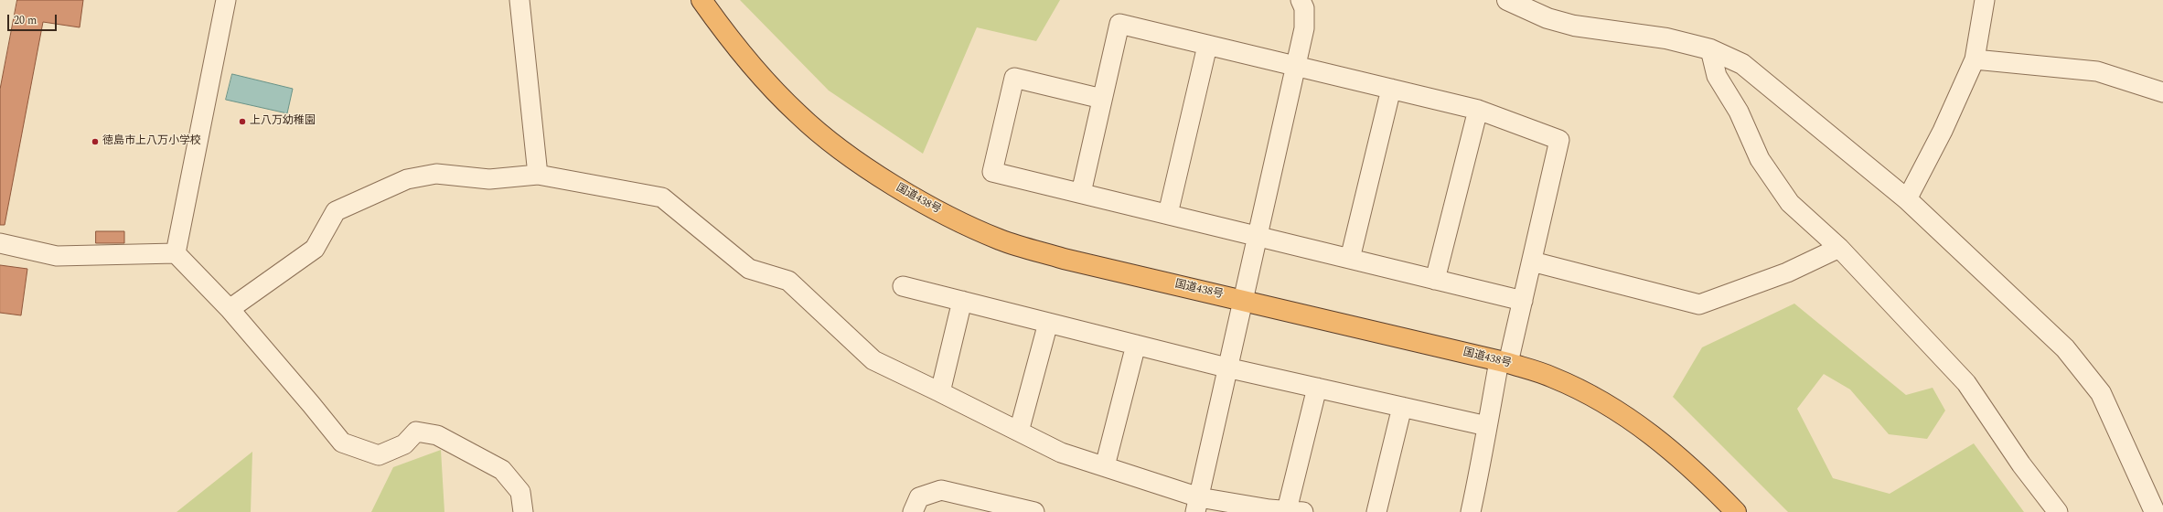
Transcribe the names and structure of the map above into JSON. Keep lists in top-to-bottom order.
{
  "streets": {
    "highway": ["国道438号"]
  },
  "places": ["上八万幼稚園", "徳島市上八万小学校"],
  "scale_bar": "20 m"
}
